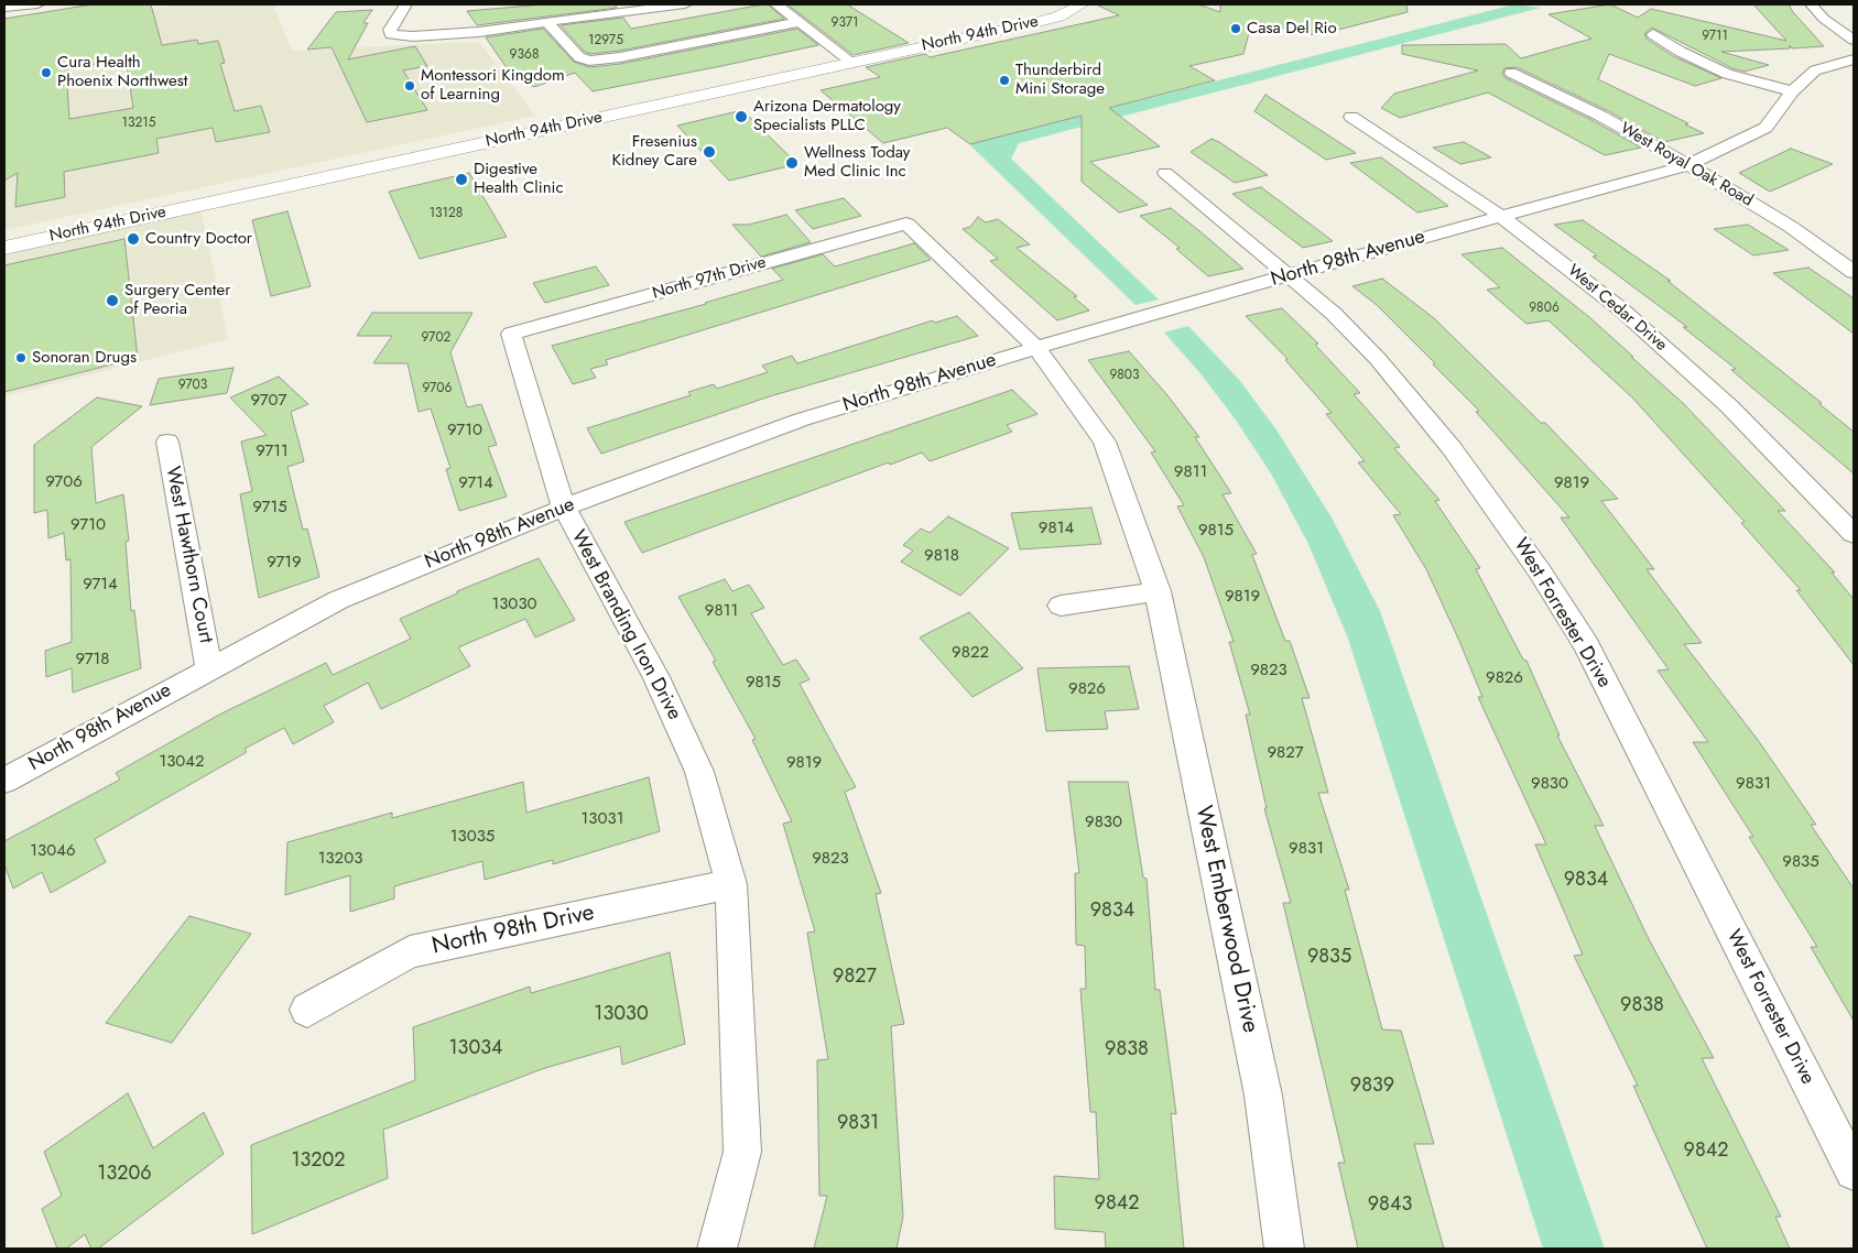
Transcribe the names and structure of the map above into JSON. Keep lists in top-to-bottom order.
{
  "streets": {
    "street": [
      "North 94th Drive",
      "West Royal Oak Road",
      "North 98th Avenue",
      "North 97th Drive",
      "West Cedar Drive",
      "West Hawthorn Court",
      "West Forrester Drive",
      "West Branding Iron Drive",
      "West Emberwood Drive",
      "North 98th Drive"
    ]
  },
  "crossings": [
    ["West Royal Oak Road", "North 98th Avenue"],
    ["North 98th Avenue", "West Cedar Drive"],
    ["North 98th Avenue", "West Hawthorn Court"],
    ["North 98th Avenue", "West Forrester Drive"],
    ["North 98th Avenue", "West Branding Iron Drive"],
    ["North 98th Avenue", "West Emberwood Drive"],
    ["North 97th Drive", "West Branding Iron Drive"],
    ["North 97th Drive", "West Emberwood Drive"],
    ["West Branding Iron Drive", "North 98th Drive"]
  ],
  "places": [
    "Casa Del Rio",
    "Cura Health Phoenix Northwest",
    "Thunderbird Mini Storage",
    "Montessori Kingdom of Learning",
    "Arizona Dermatology Specialists PLLC",
    "Fresenius Kidney Care",
    "Wellness Today Med Clinic Inc",
    "Digestive Health Clinic",
    "Country Doctor",
    "Surgery Center of Peoria",
    "Sonoran Drugs"
  ],
  "house_numbers": [
    "9371",
    "9711",
    "12975",
    "9368",
    "13215",
    "13128",
    "9806",
    "9702",
    "9803",
    "9703",
    "9706",
    "9707",
    "9710",
    "9711",
    "9811",
    "9706",
    "9714",
    "9819",
    "9715",
    "9710",
    "9814",
    "9815",
    "9818",
    "9719",
    "9714",
    "9819",
    "13030",
    "9811",
    "9822",
    "9718",
    "9823",
    "9826",
    "9815",
    "9826",
    "9827",
    "13042",
    "9819",
    "9830",
    "9831",
    "13031",
    "9830",
    "13035",
    "9831",
    "13046",
    "13203",
    "9823",
    "9835",
    "9834",
    "9834",
    "9835",
    "9827",
    "9838",
    "13030",
    "13034",
    "9838",
    "9839",
    "9831",
    "9842",
    "13202",
    "13206",
    "9842",
    "9843"
  ]
}
